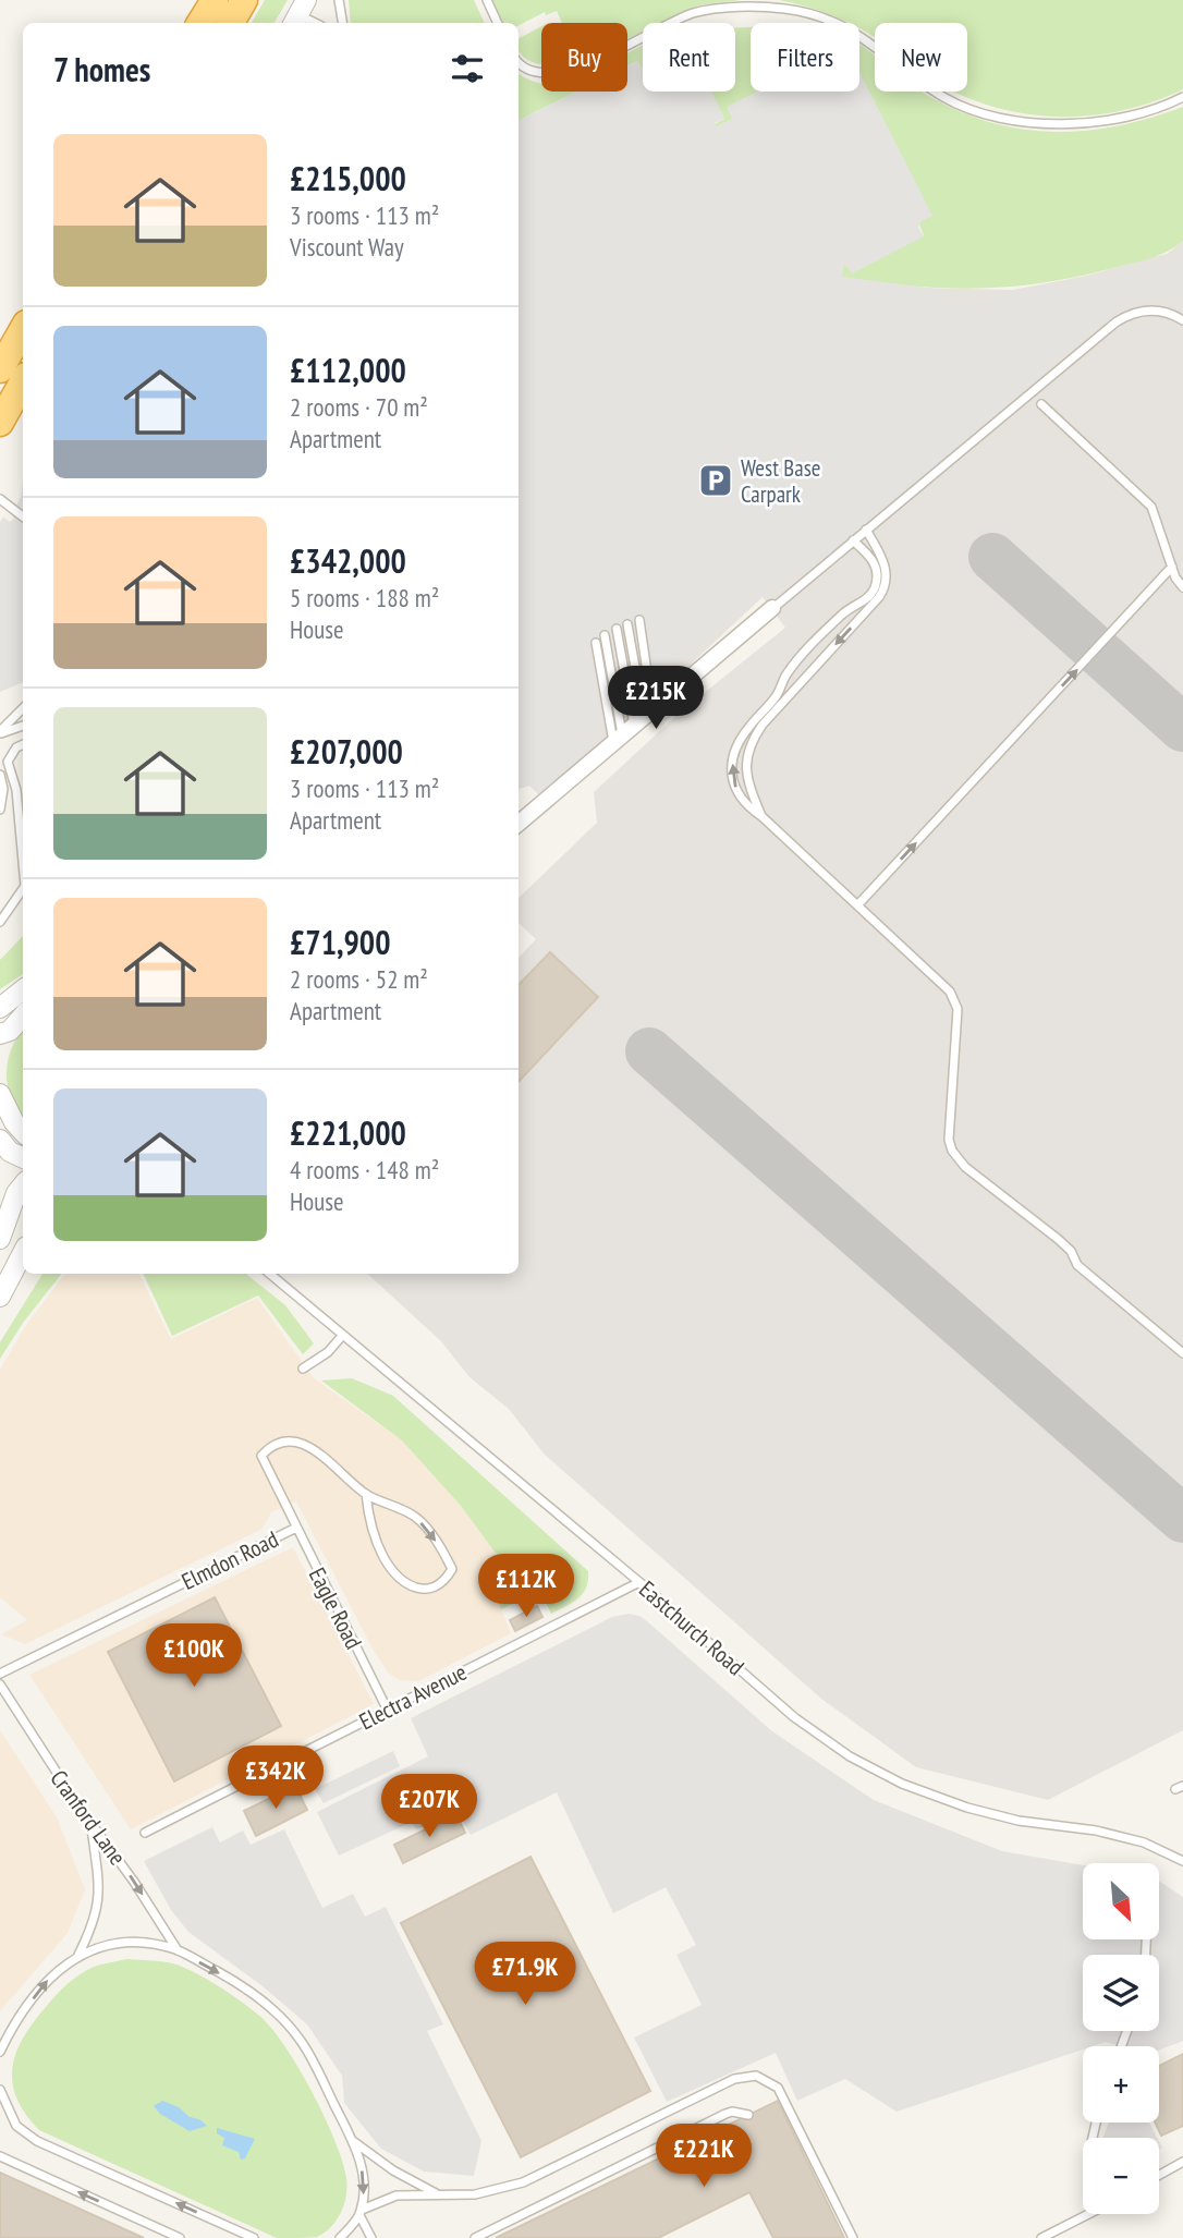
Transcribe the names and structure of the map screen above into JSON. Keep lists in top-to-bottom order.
{
  "streets": {
    "lane": [
      "Elmdon Road",
      "Eagle Road",
      "Eastchurch Road",
      "Electra Avenue",
      "Cranford Lane"
    ]
  },
  "crossings": [
    ["Elmdon Road", "Eagle Road"],
    ["Eagle Road", "Electra Avenue"],
    ["Eastchurch Road", "Electra Avenue"]
  ],
  "one_way": ["Cranford Lane"],
  "places": {
    "parking": ["West Base Carpark"]
  },
  "north": "bottom right",
  "page": {
    "chip": [
      "Buy",
      "Rent",
      "Filters",
      "New"
    ],
    "heading": "7 homes",
    "list": [
      {
        "name": "£215,000",
        "note": "3 rooms · 113 m² · Viscount Way"
      },
      {
        "name": "£112,000",
        "note": "2 rooms · 70 m² · Apartment"
      },
      {
        "name": "£342,000",
        "note": "5 rooms · 188 m² · House"
      },
      {
        "name": "£207,000",
        "note": "3 rooms · 113 m² · Apartment"
      },
      {
        "name": "£71,900",
        "note": "2 rooms · 52 m² · Apartment"
      },
      {
        "name": "£221,000",
        "note": "4 rooms · 148 m² · House"
      }
    ],
    "price": [
      "£215K",
      "£112K",
      "£100K",
      "£342K",
      "£207K",
      "£71.9K",
      "£221K"
    ],
    "map_buttons": ["+", "−"]
  }
}
